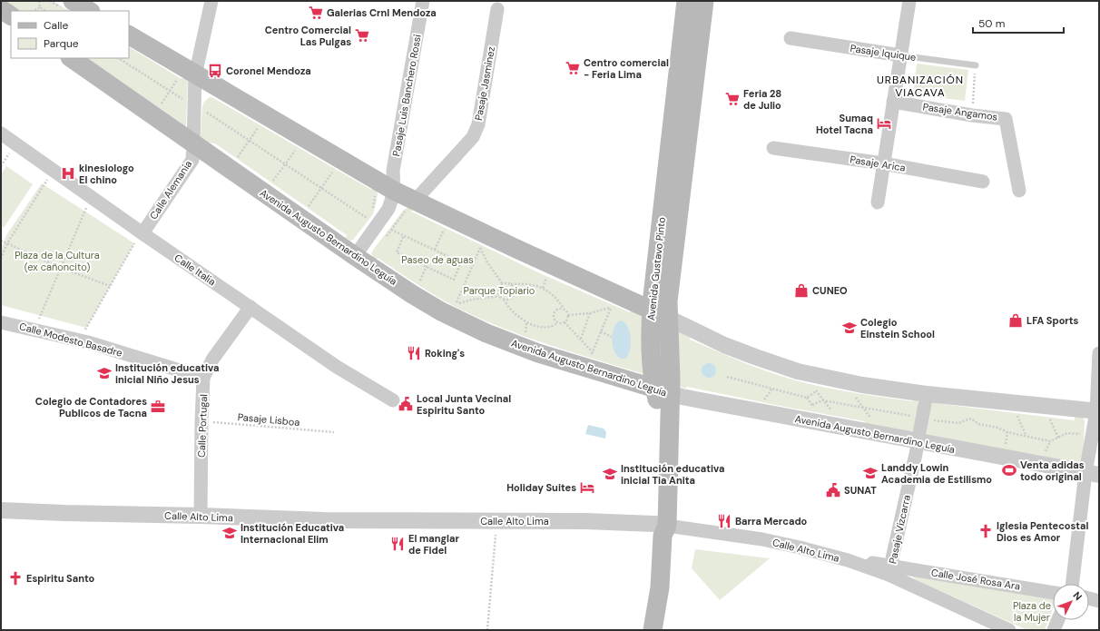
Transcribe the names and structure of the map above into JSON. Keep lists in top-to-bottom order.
{
  "streets": {
    "main road": ["Avenida Augusto Bernardino Leguía", "Avenida Gustavo Pinto"],
    "street": [
      "Pasaje Iquique",
      "Pasaje Jasminez",
      "Pasaje Luis Banchero Rossi",
      "Pasaje Angamos",
      "Pasaje Arica",
      "Calle Alemania",
      "Calle Italia",
      "Calle Modesto Basadre",
      "Calle Portugal",
      "Calle Alto Lima",
      "Pasaje Vizcarra",
      "Calle José Rosa Ara"
    ],
    "path": ["Pasaje Lisboa"]
  },
  "crossings": [
    ["Pasaje Luis Banchero Rossi", "Avenida Augusto Bernardino Leguía"],
    ["Calle Alemania", "Avenida Augusto Bernardino Leguía"],
    ["Calle Alemania", "Calle Italia"],
    ["Avenida Augusto Bernardino Leguía", "Avenida Gustavo Pinto"],
    ["Avenida Augusto Bernardino Leguía", "Pasaje Vizcarra"],
    ["Avenida Gustavo Pinto", "Calle Alto Lima"],
    ["Calle Italia", "Calle Portugal"],
    ["Calle Modesto Basadre", "Calle Portugal"],
    ["Pasaje Lisboa", "Calle Portugal"],
    ["Calle Portugal", "Calle Alto Lima"],
    ["Calle Alto Lima", "Pasaje Vizcarra"],
    ["Calle Alto Lima", "Calle José Rosa Ara"],
    ["Pasaje Vizcarra", "Calle José Rosa Ara"]
  ],
  "districts": ["URBANIZACIÓN VIACAVA"],
  "parks": [
    "Plaza de la Cultura (ex cañoncito)",
    "Paseo de aguas",
    "Parque Topiario",
    "Plaza de la Mujer"
  ],
  "places": {
    "supermarket": [
      "Galerias Crnl Mendoza",
      "Centro Comercial Las Pulgas",
      "Centro comercial - Feria Lima",
      "Feria 28 de Julio"
    ],
    "bus stop": ["Coronel Mendoza"],
    "hotel": ["Sumaq Hotel Tacna", "Holiday Suites"],
    "hospital": ["kinesiologo El chino"],
    "shop": ["CUNEO", "LFA Sports"],
    "school or university": [
      "Colegio Einstein School",
      "Institución educativa inicial Niño Jesus",
      "Landdy Lowin Academia de Estilismo",
      "Institución educativa inicial Tia Anita",
      "Institución Educativa Internacional Elim"
    ],
    "restaurant": ["Roking's", "Barra Mercado", "El manglar de Fidel"],
    "public building": ["Local Junta Vecinal Espiritu Santo", "SUNAT"],
    "office": ["Colegio de Contadores Publicos de Tacna"],
    "sports": ["Venta adidas todo original"],
    "church": ["Iglesia Pentecostal Dios es Amor", "Espiritu Santo"]
  },
  "legend": ["Calle", "Parque"],
  "scale_bar": "50 m",
  "north": "top right"
}
